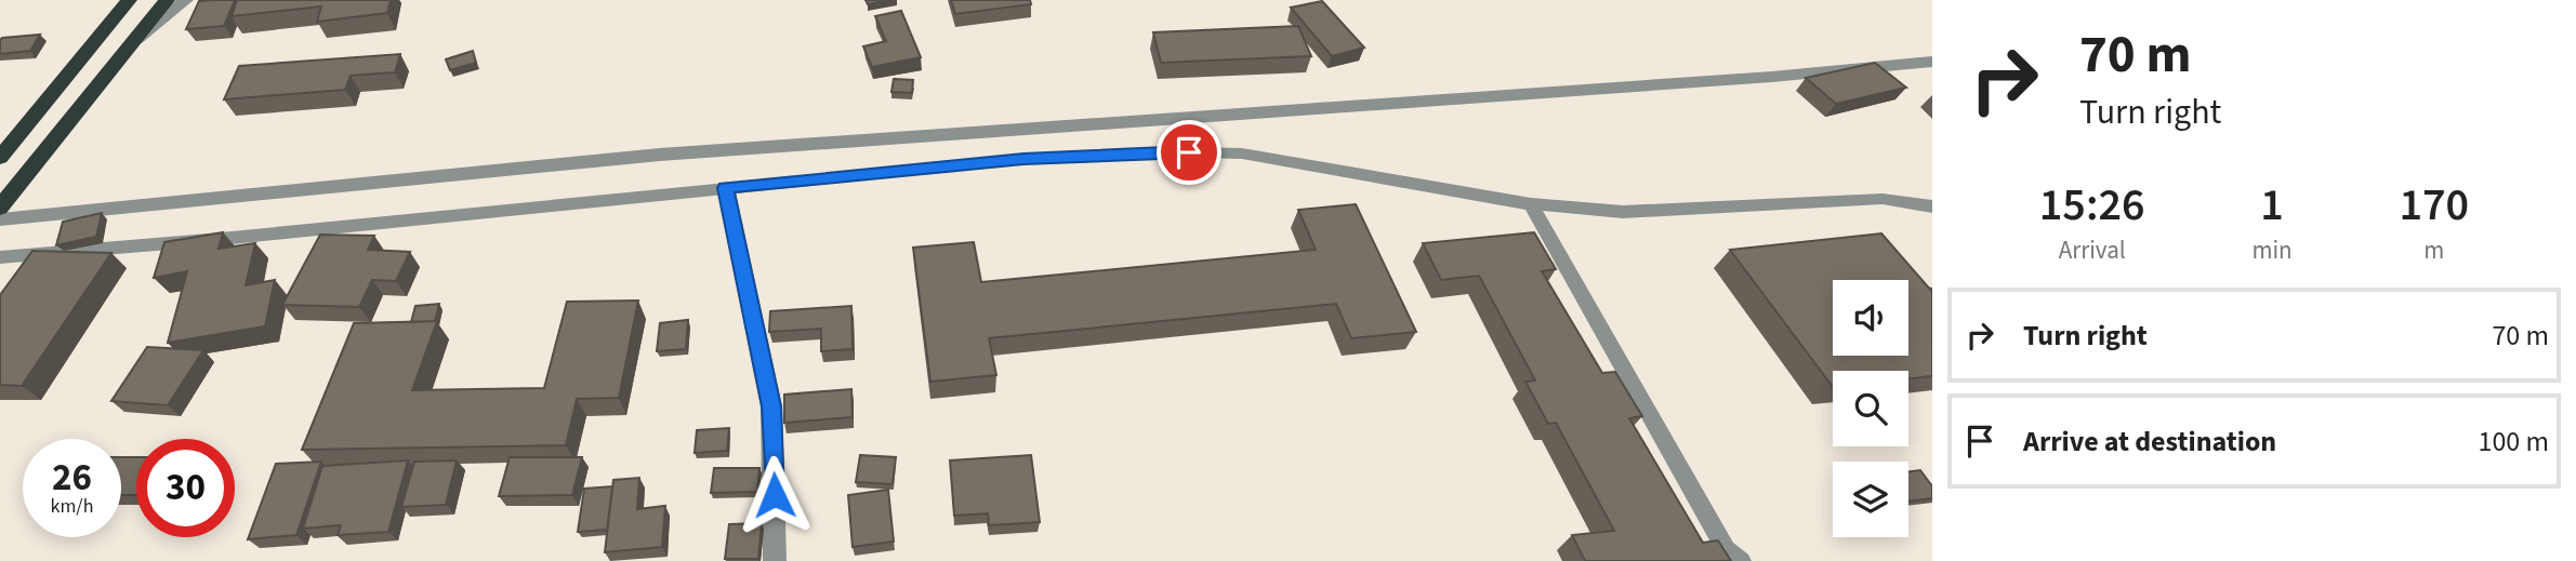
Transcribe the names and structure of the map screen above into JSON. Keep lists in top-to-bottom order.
{
  "page": {
    "turn": ["70 m", "Turn right"],
    "eta": [
      "15:26",
      "Arrival",
      "1",
      "min",
      "170",
      "m"
    ],
    "list": [
      {
        "name": "Turn right",
        "value": "70 m"
      },
      {
        "name": "Arrive at destination",
        "value": "100 m"
      }
    ],
    "speed": "26 km/h",
    "limit": "30"
  }
}
